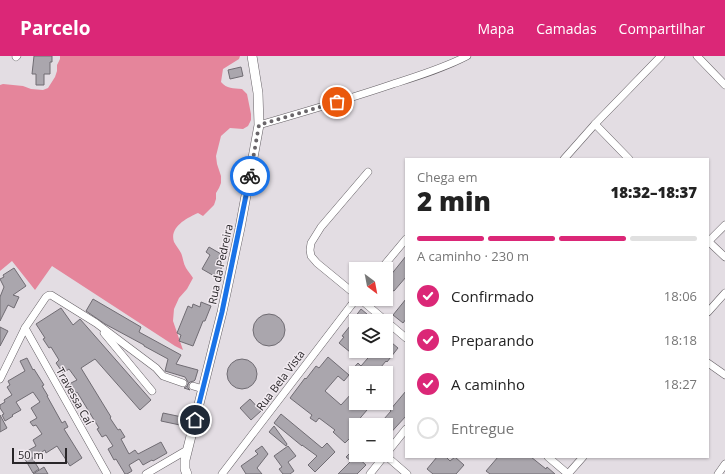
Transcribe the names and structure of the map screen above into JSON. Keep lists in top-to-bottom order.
{
  "streets": {
    "street": ["Rua da Pedreira", "Rua Bela Vista", "Travessa Caí"]
  },
  "scale_bar": "50 m",
  "north": "bottom right",
  "page": {
    "header": "Parcelo",
    "nav": ["Mapa", "Camadas", "Compartilhar"],
    "heading": ["2 min", "Chega em", "18:32–18:37"],
    "bar": "A caminho · 230 m",
    "map_buttons": ["+", "−"],
    "list": [
      ["Confirmado", "18:06"],
      ["Preparando", "18:18"],
      ["A caminho", "18:27"],
      "Entregue"
    ],
    "scale": "50 m"
  }
}
